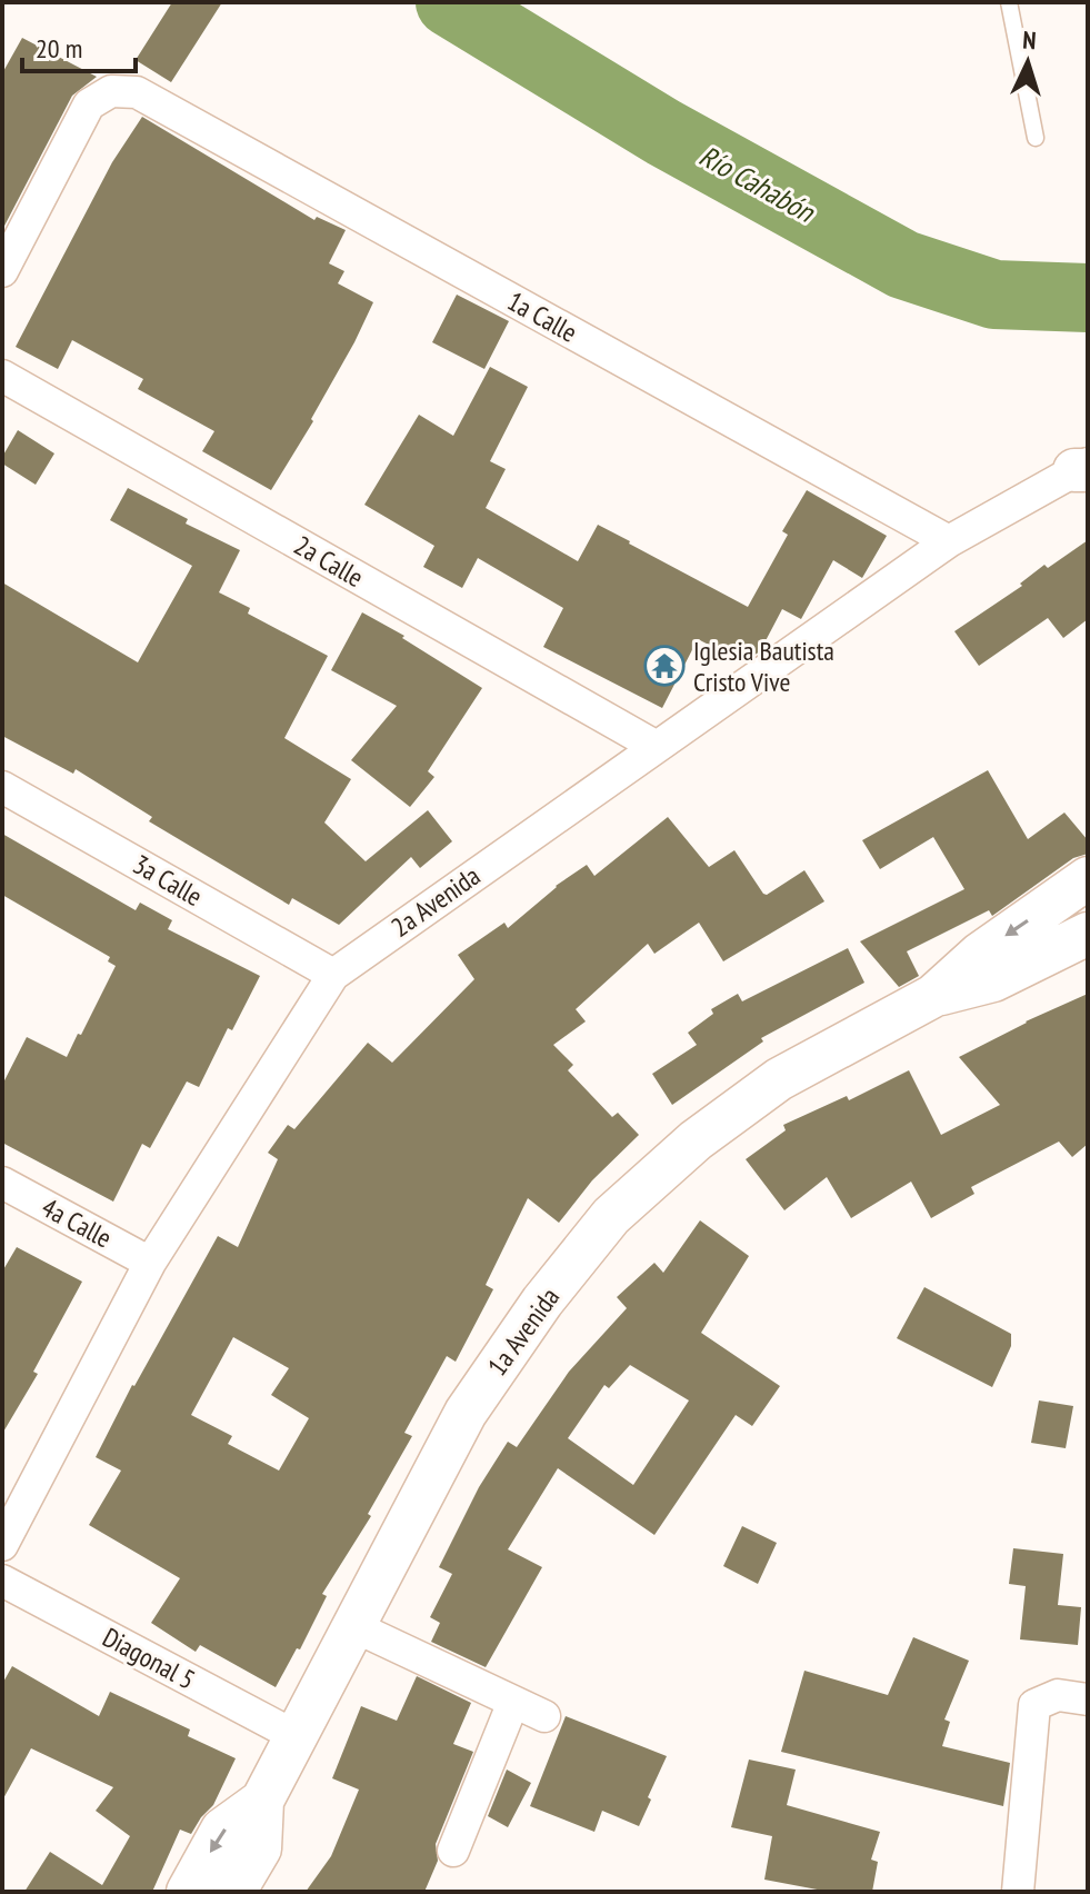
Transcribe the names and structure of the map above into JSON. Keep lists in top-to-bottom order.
{
  "streets": {
    "main road": ["1a Avenida"],
    "street": [
      "1a Calle",
      "2a Calle",
      "3a Calle",
      "2a Avenida",
      "4a Calle",
      "Diagonal 5"
    ]
  },
  "crossings": [
    ["1a Calle", "2a Avenida"],
    ["2a Calle", "2a Avenida"],
    ["3a Calle", "2a Avenida"],
    ["2a Avenida", "4a Calle"],
    ["1a Avenida", "Diagonal 5"]
  ],
  "water": ["Río Cahabón"],
  "places": {
    "temple": ["Iglesia Bautista Cristo Vive"]
  },
  "scale_bar": "20 m",
  "north": "top"
}
